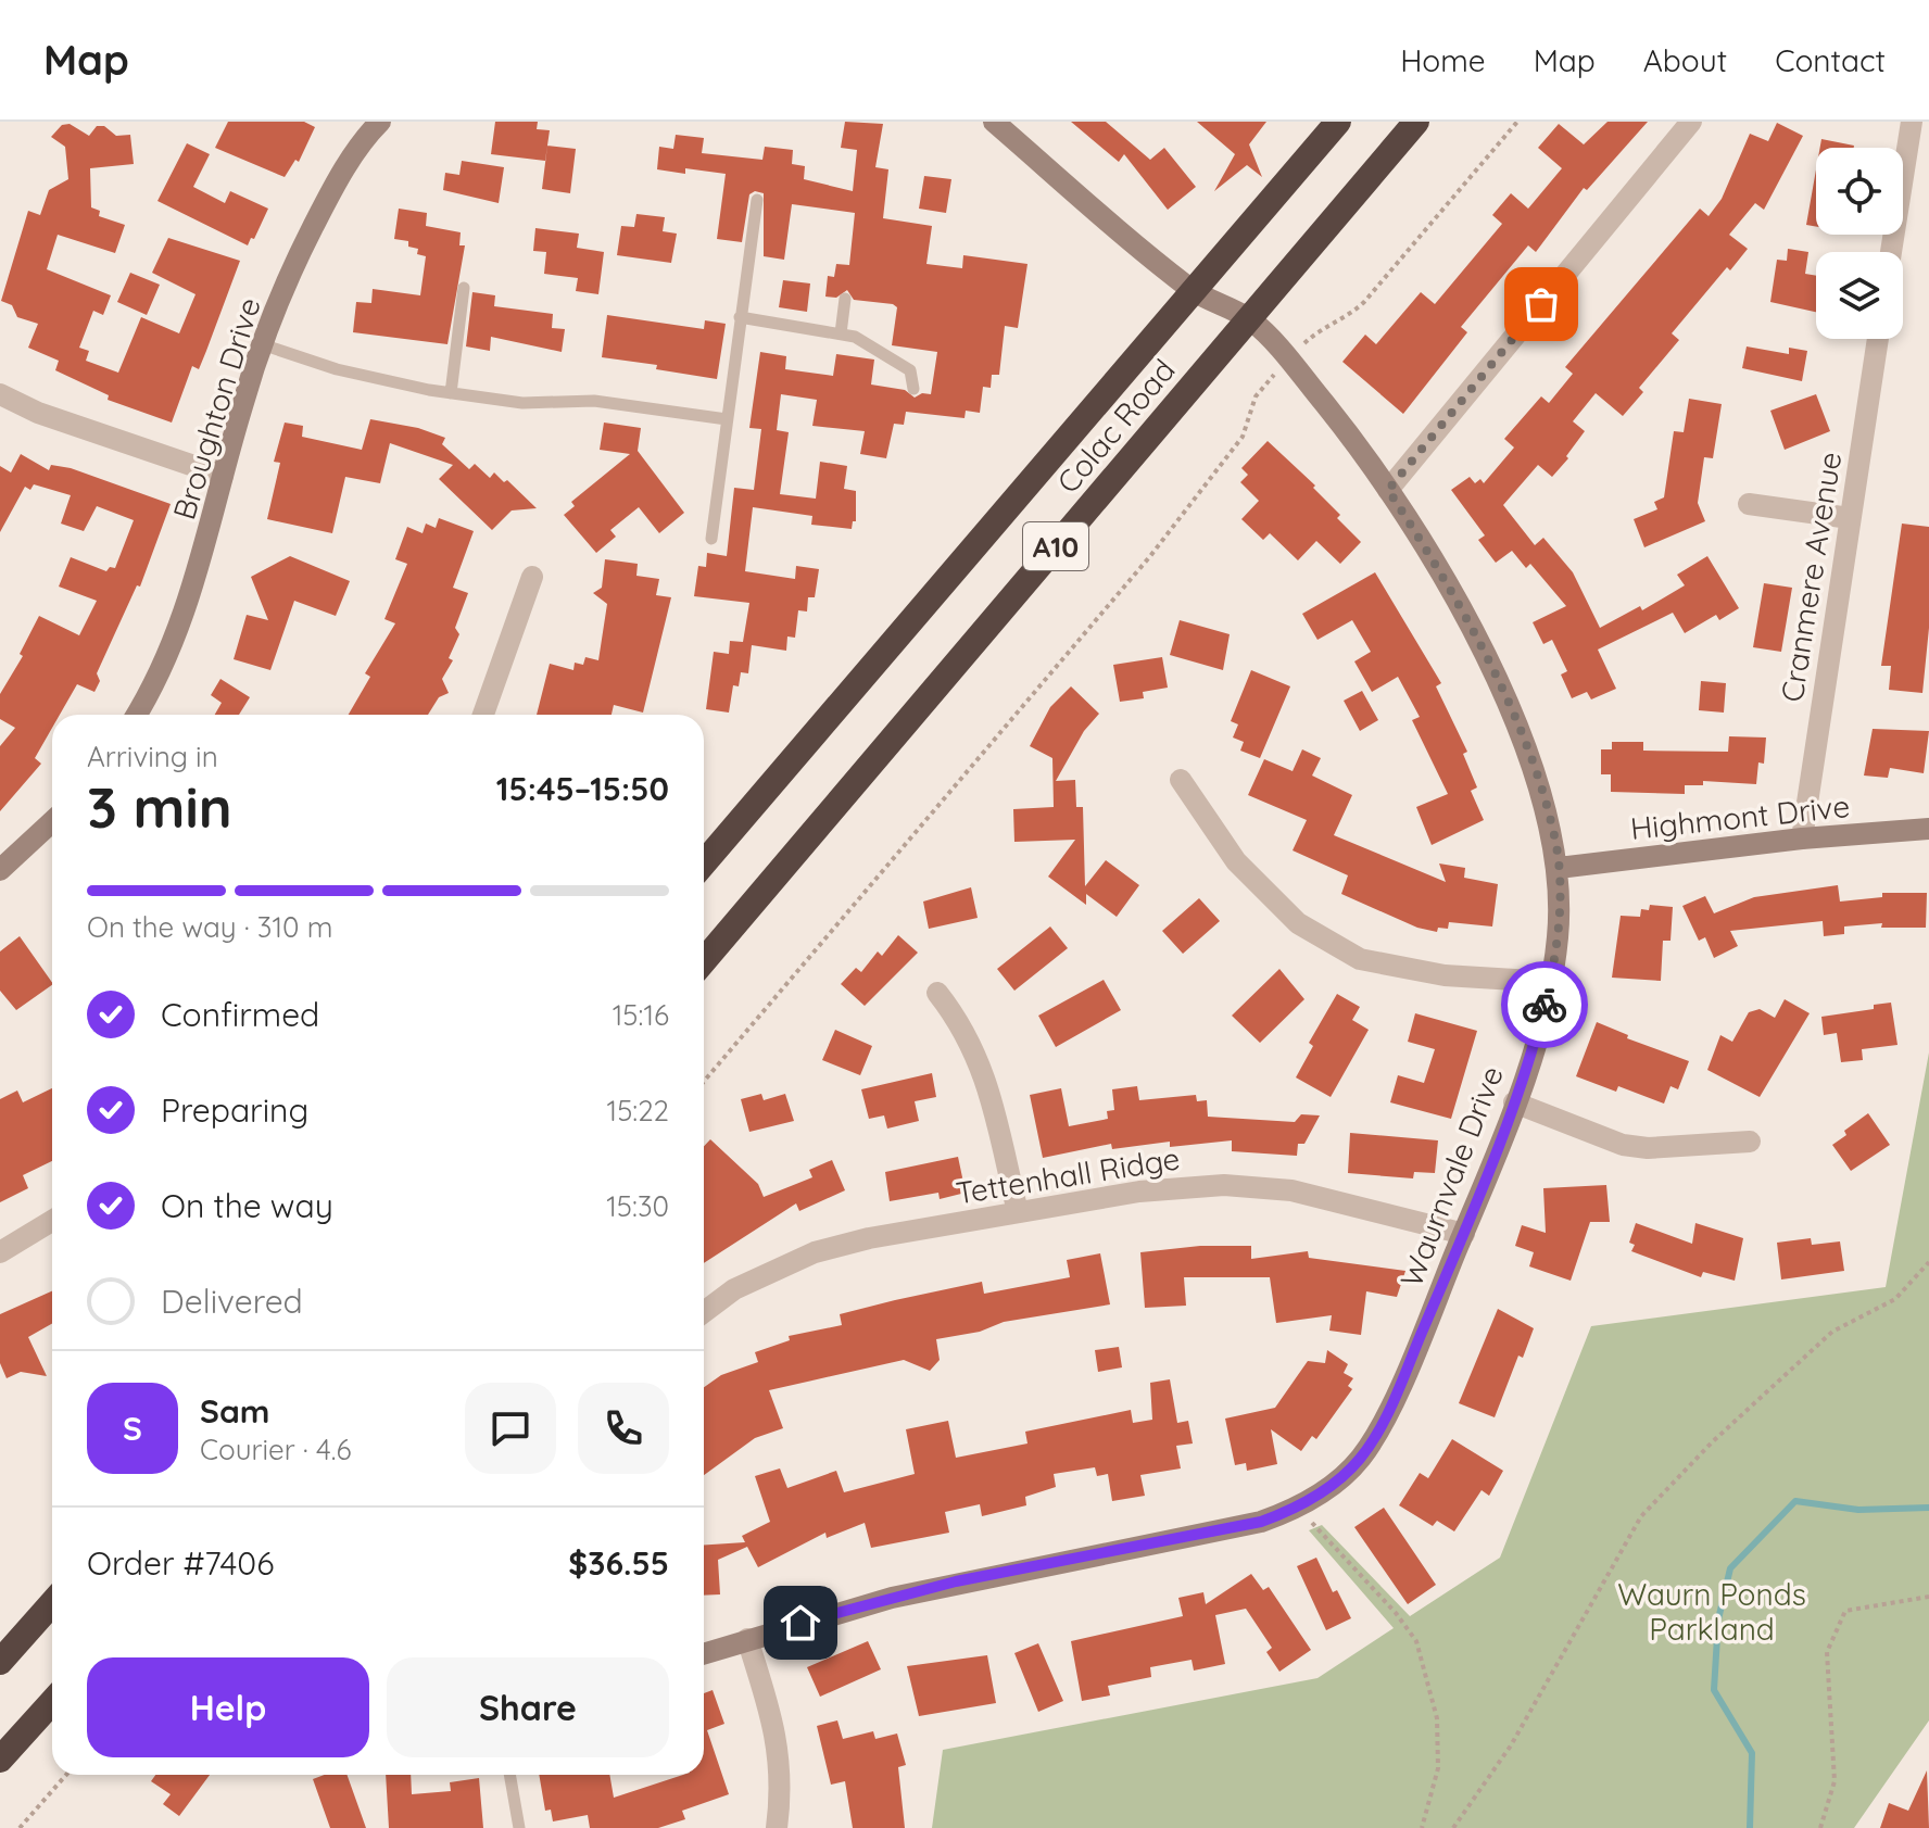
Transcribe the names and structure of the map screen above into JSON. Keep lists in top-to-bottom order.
{
  "streets": {
    "highway": ["Colac Road", "A10"],
    "street": [
      "Broughton Drive",
      "Cranmere Avenue",
      "Highmont Drive",
      "Tettenhall Ridge",
      "Waurnvale Drive"
    ]
  },
  "crossings": [
    ["Colac Road", "Waurnvale Drive"],
    ["Cranmere Avenue", "Highmont Drive"],
    ["Highmont Drive", "Waurnvale Drive"],
    ["Tettenhall Ridge", "Waurnvale Drive"]
  ],
  "parks": ["Waurn Ponds Parkland"],
  "page": {
    "header": "Map",
    "nav": [
      "Home",
      "Map",
      "About",
      "Contact"
    ],
    "heading": ["3 min", "Arriving in", "15:45–15:50"],
    "panel": [
      "Sam",
      "Courier · 4.6",
      "Order #7406",
      "$36.55"
    ],
    "bar": "On the way · 310 m",
    "list": [
      ["Confirmed", "15:16"],
      ["Preparing", "15:22"],
      ["On the way", "15:30"],
      "Delivered"
    ],
    "round": "S",
    "buttons": ["Help", "Share"]
  }
}
